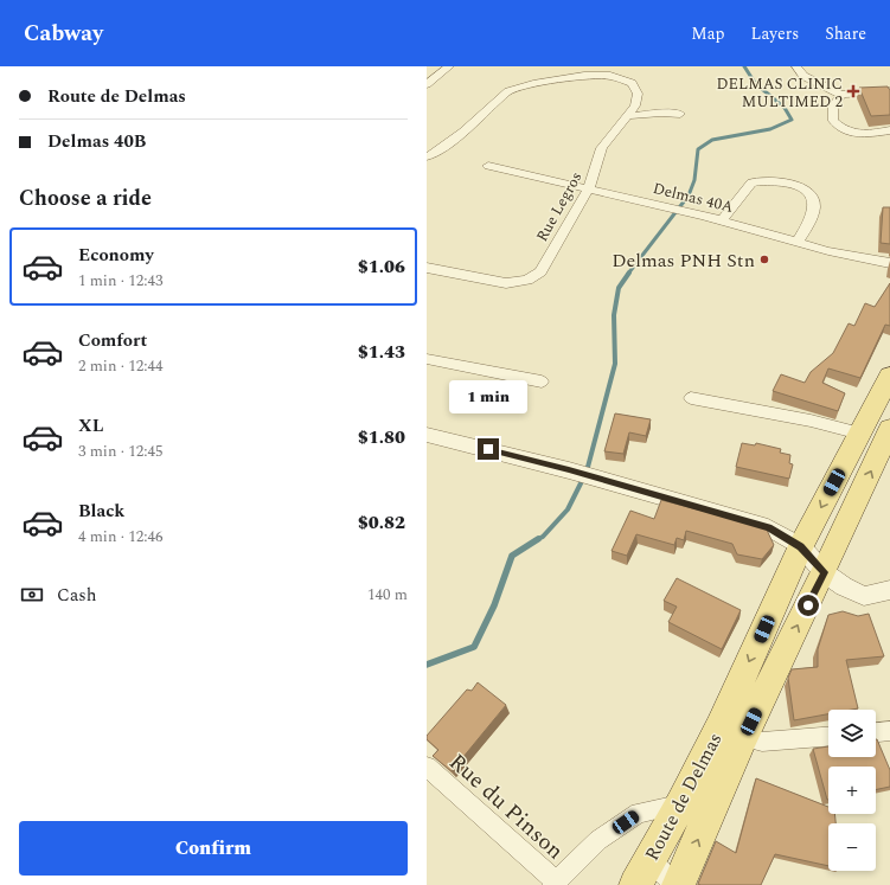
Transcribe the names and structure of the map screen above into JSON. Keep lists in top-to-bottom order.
{
  "streets": {
    "main road": ["Route de Delmas"],
    "street": ["Delmas 40A", "Rue Legros", "Rue du Pinson"]
  },
  "crossings": [
    ["Delmas 40A", "Rue Legros"]
  ],
  "places": {
    "health": ["DELMAS CLINIC MULTIMED 2"],
    "other": ["Delmas PNH Stn"]
  },
  "page": {
    "header": "Cabway",
    "nav": ["Map", "Layers", "Share"],
    "banner": ["Route de Delmas", "Delmas 40B"],
    "heading": "Choose a ride",
    "list": [
      {
        "name": "Economy",
        "note": "1 min · 12:43",
        "value": "$1.06"
      },
      {
        "name": "Comfort",
        "note": "2 min · 12:44",
        "value": "$1.43"
      },
      {
        "name": "XL",
        "note": "3 min · 12:45",
        "value": "$1.80"
      },
      {
        "name": "Black",
        "note": "4 min · 12:46",
        "value": "$0.82"
      }
    ],
    "bubble": "1 min",
    "pay": ["Cash", "140 m"],
    "map_buttons": ["+", "−"],
    "buttons": "Confirm"
  }
}
